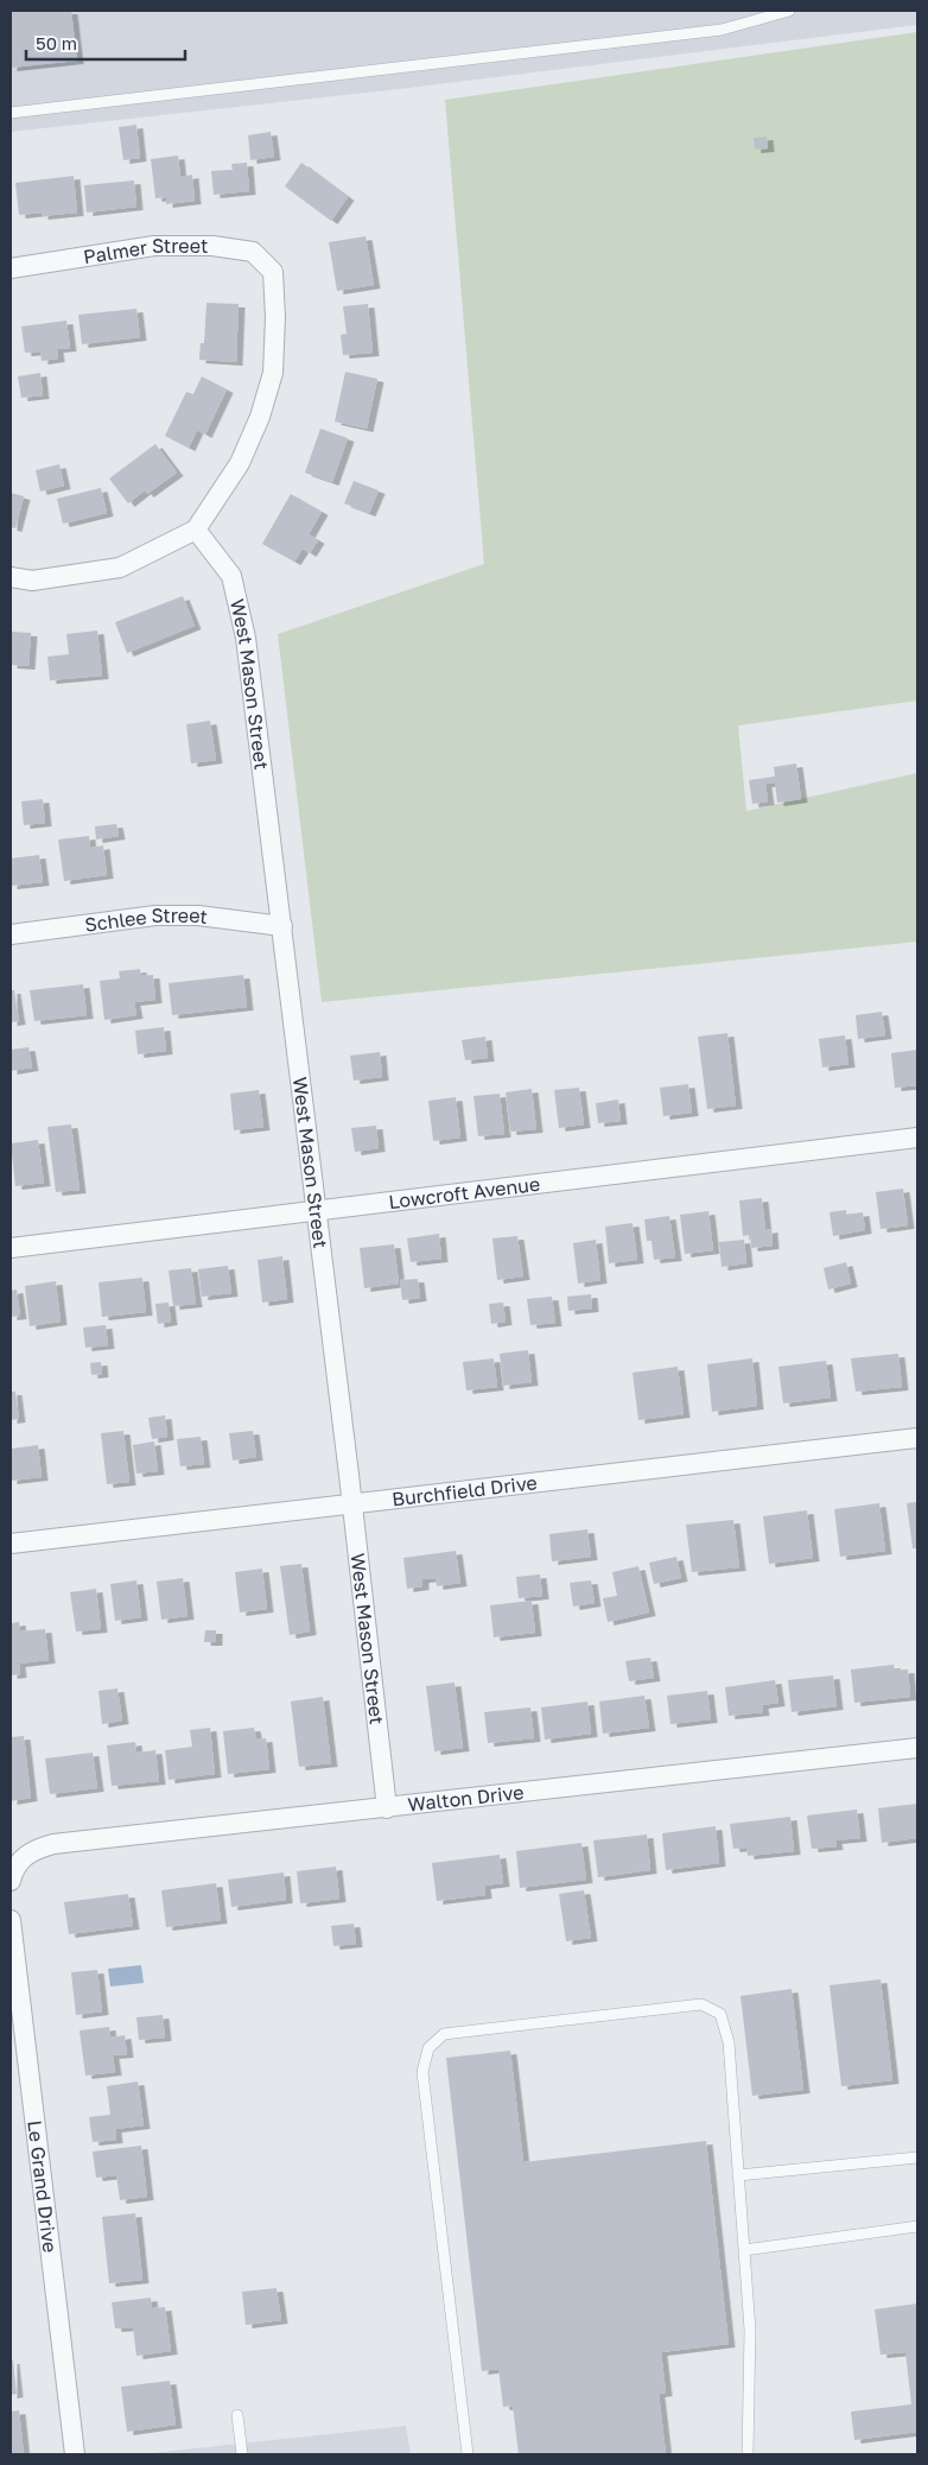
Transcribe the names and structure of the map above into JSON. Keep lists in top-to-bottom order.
{
  "streets": {
    "street": [
      "Palmer Street",
      "West Mason Street",
      "Schlee Street",
      "Lowcroft Avenue",
      "Burchfield Drive",
      "Walton Drive",
      "Le Grand Drive"
    ]
  },
  "crossings": [
    ["Palmer Street", "West Mason Street"],
    ["West Mason Street", "Schlee Street"],
    ["West Mason Street", "Lowcroft Avenue"],
    ["West Mason Street", "Burchfield Drive"],
    ["West Mason Street", "Walton Drive"]
  ],
  "scale_bar": "50 m"
}
